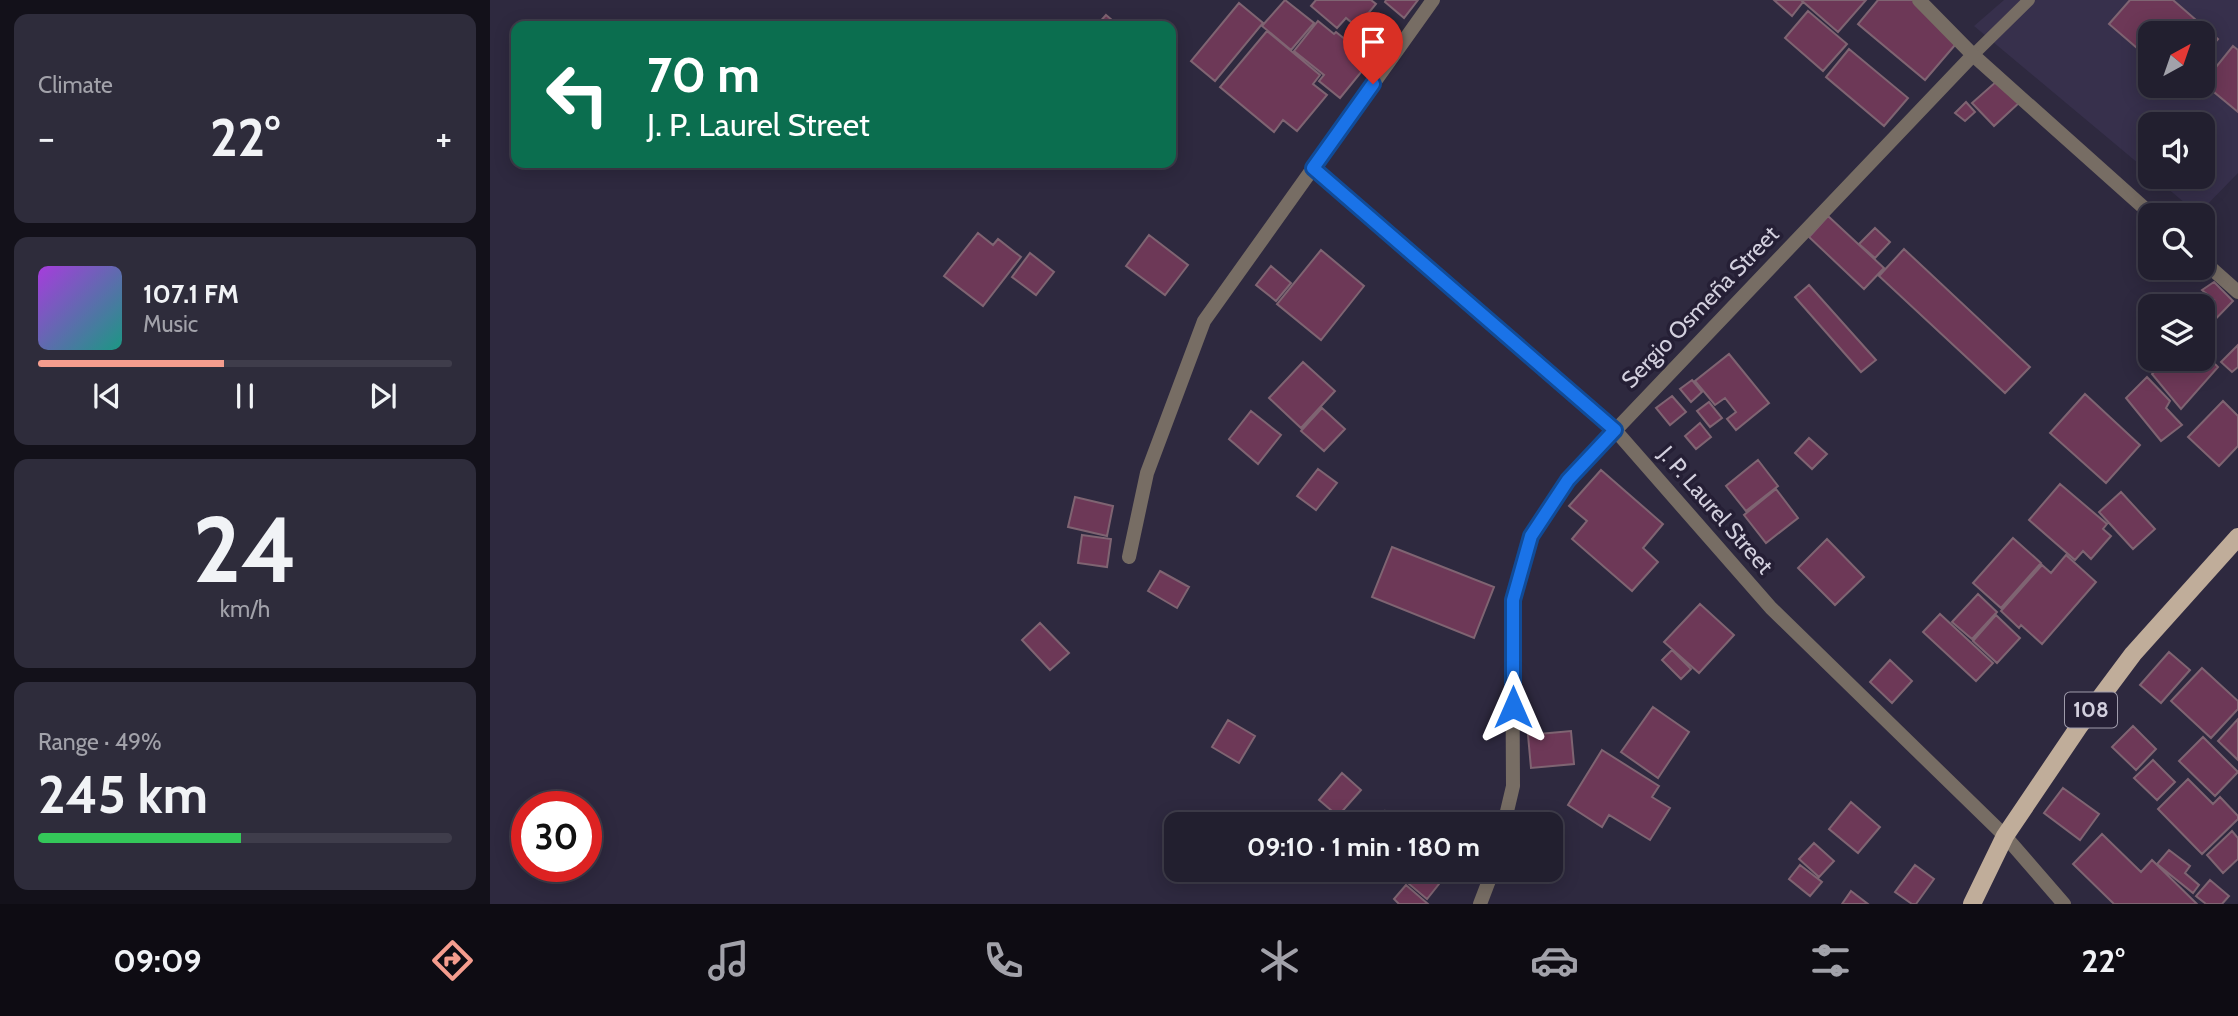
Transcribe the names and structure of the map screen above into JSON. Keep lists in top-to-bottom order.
{
  "streets": {
    "main road": ["108"],
    "street": ["Sergio Osmeña Street", "J. P. Laurel Street"]
  },
  "crossings": [
    ["Sergio Osmeña Street", "J. P. Laurel Street"],
    ["J. P. Laurel Street", "108"]
  ],
  "north": "top right",
  "page": {
    "tile": [
      "Climate",
      ["24", "km/h"],
      ["Range · 49%", "245 km"]
    ],
    "turn": ["70 m", "J. P. Laurel Street"],
    "heat": ["−", "22°", "+"],
    "song": ["107.1 FM", "Music"],
    "limit": "30",
    "trip": "09:10 · 1 min · 180 m",
    "tabs": ["09:09", "22°"]
  }
}
